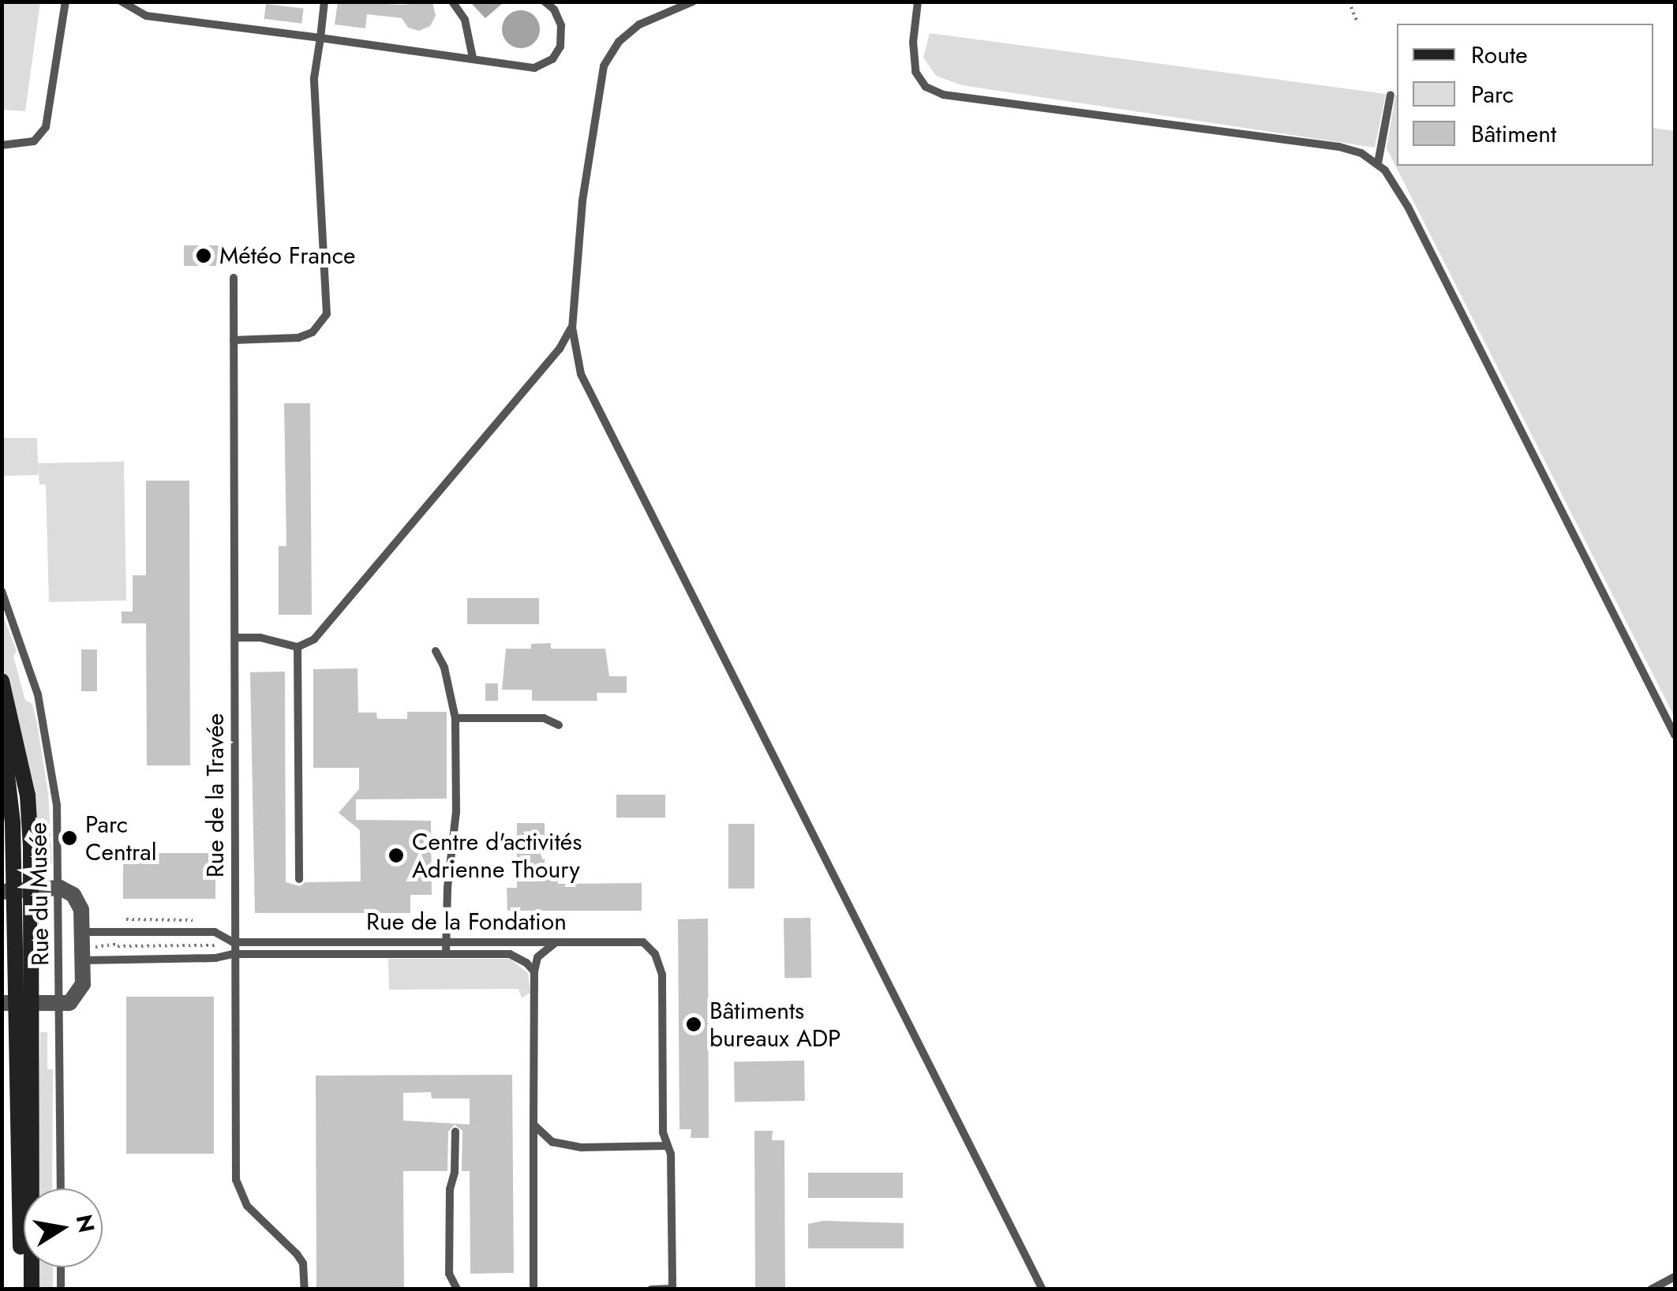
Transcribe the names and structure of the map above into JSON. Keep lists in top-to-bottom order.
{
  "streets": {
    "lane": ["Rue de la Travée", "Rue du Musée", "Rue de la Fondation"]
  },
  "crossings": [
    ["Rue de la Travée", "Rue de la Fondation"]
  ],
  "places": [
    "Météo France",
    "Parc Central",
    "Centre d'activités Adrienne Thoury",
    "Bâtiments bureaux ADP"
  ],
  "legend": ["Route", "Parc", "Bâtiment"],
  "north": "right"
}
